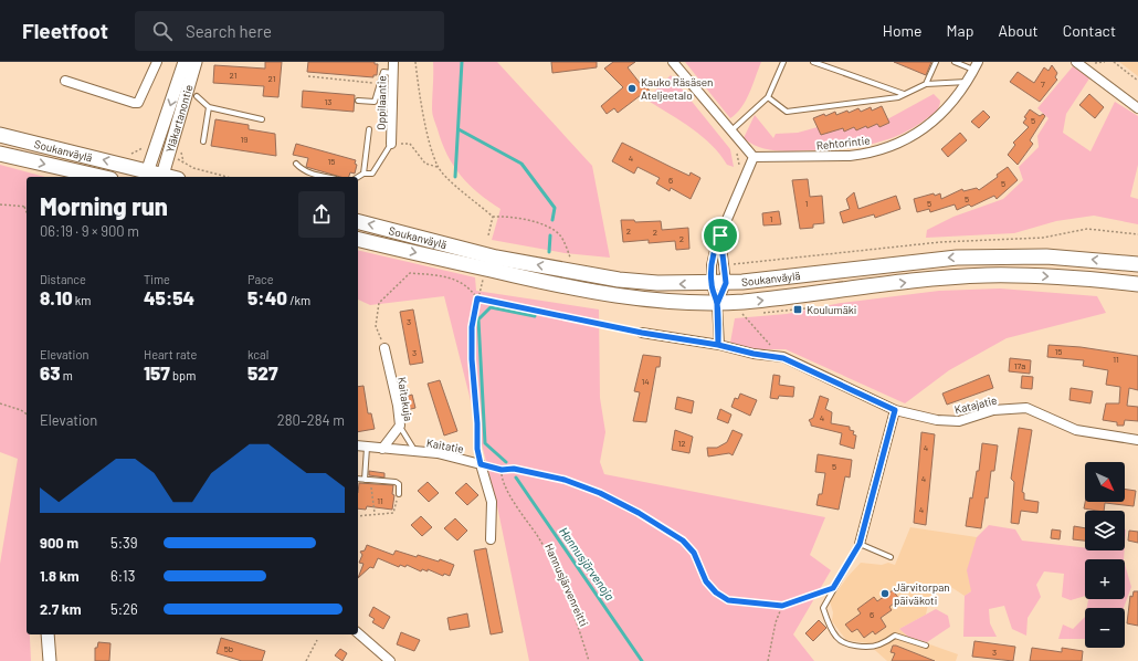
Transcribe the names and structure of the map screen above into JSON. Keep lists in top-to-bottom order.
{
  "streets": {
    "main road": ["Yläkartanontie", "Soukanväylä"],
    "street": [
      "Oppilaantie",
      "Rehtorintie",
      "Kaitakuja",
      "Katajatie",
      "Kaitatie"
    ],
    "path": ["Hannusjärvenreitti"]
  },
  "crossings": [
    ["Yläkartanontie", "Soukanväylä"],
    ["Kaitakuja", "Kaitatie"]
  ],
  "water": ["Hannusjärvenoja"],
  "places": {
    "other": ["Kauko Räsäsen Ateljeetalo", "Järvitorpan päiväkoti"],
    "transit": ["Koulumäki"]
  },
  "house_numbers": [
    "21",
    "21",
    "7",
    "13",
    "5",
    "19",
    "4",
    "15",
    "6",
    "5",
    "5",
    "1",
    "5",
    "1",
    "2",
    "2",
    "2",
    "3",
    "15",
    "3",
    "11",
    "17a",
    "14",
    "4",
    "12",
    "4",
    "5",
    "4",
    "11",
    "4",
    "6",
    "5b",
    "3"
  ],
  "north": "bottom right",
  "page": {
    "header": "Fleetfoot",
    "search": "Search here",
    "nav": [
      "Home",
      "Map",
      "About",
      "Contact"
    ],
    "heading": ["Morning run", "06:19 · 9 × 900 m"],
    "stats": [
      ["Distance", "8.10 km"],
      ["Time", "45:54"],
      ["Pace", "5:40 /km"],
      ["Elevation", "63 m"],
      ["Heart rate", "157 bpm"],
      ["kcal", "527"]
    ],
    "chart": ["Elevation", "280–284 m"],
    "map_buttons": ["+", "−"],
    "list": [
      {
        "name": "900 m",
        "note": "5:39"
      },
      {
        "name": "1.8 km",
        "note": "6:13"
      },
      {
        "name": "2.7 km",
        "note": "5:26"
      }
    ]
  }
}
